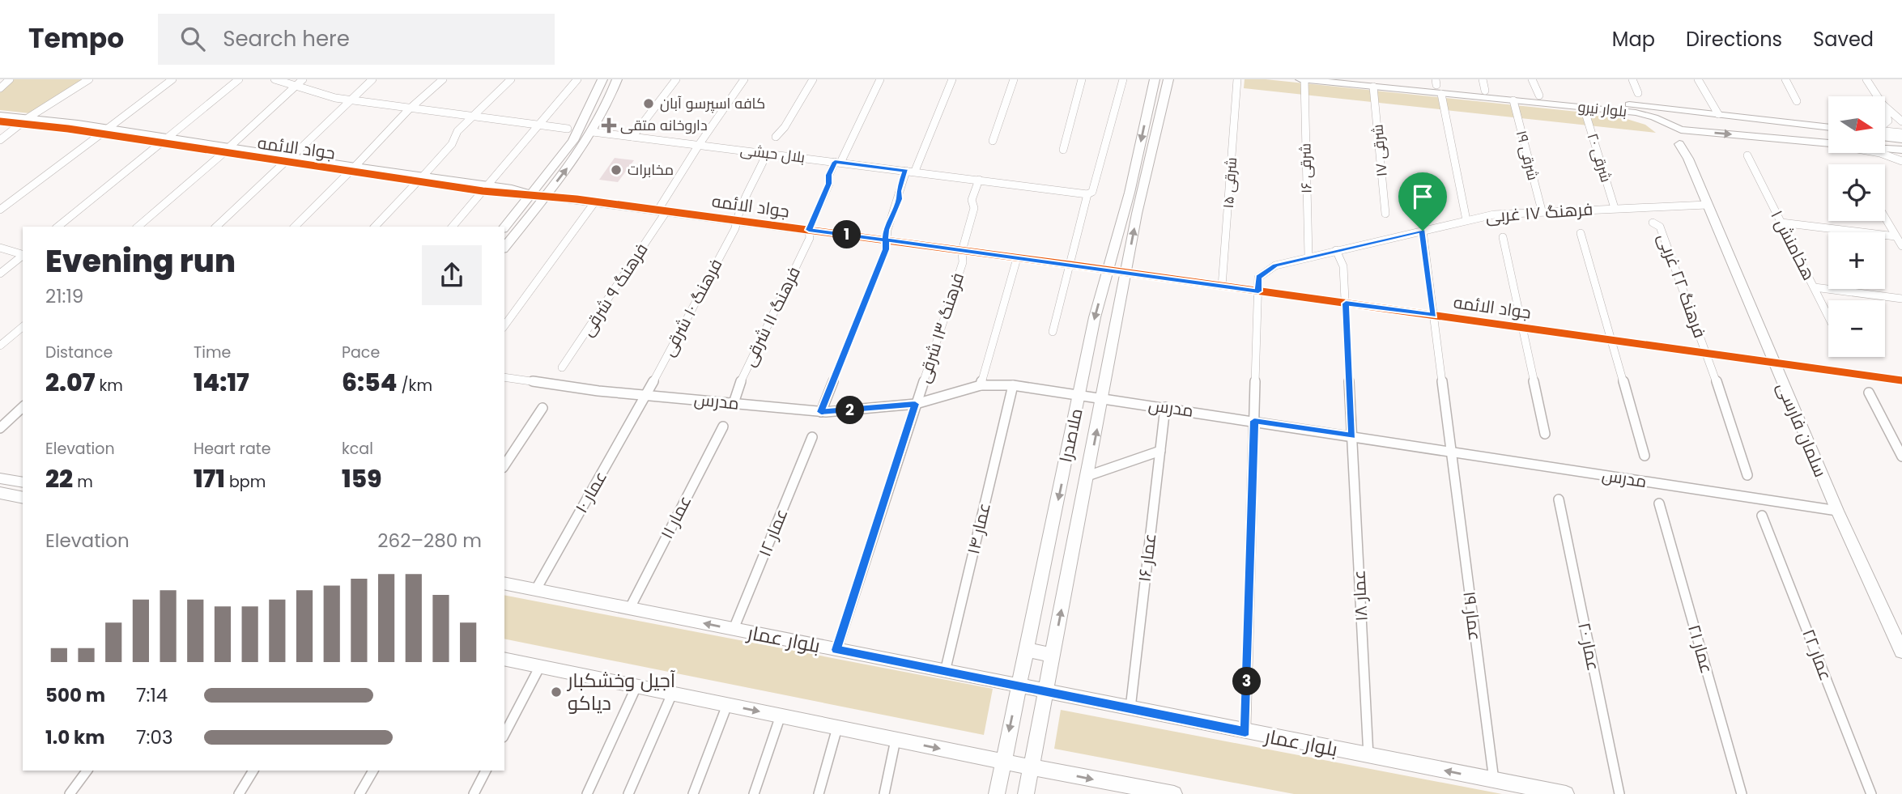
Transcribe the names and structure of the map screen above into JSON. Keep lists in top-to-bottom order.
{
  "streets": {
    "street": [
      "بلوار نیرو",
      "جواد الائمه",
      "۱۷ شرقی",
      "بلال حبشی",
      "۱۹ شرقی",
      "۲۰ شرقی",
      "۱۶ شرقی",
      "۱۵ شرقی",
      "فرهنگ ۱۷ غربی",
      "هخامنش ۱",
      "فرهنگ ۲۲ غربی",
      "فرهنگ ۹ شرقی",
      "فرهنگ ۱۰ شرقی",
      "فرهنگ ۱۱ شرقی",
      "فرهنگ ۱۳ شرقی",
      "مدرس",
      "سلمان فارسی",
      "ملاصدرا",
      "عمار ۱۰",
      "عمار ۱۱",
      "عمار ۱۴",
      "عمار ۱۲",
      "عمار ۱۶",
      "عمار ۱۸",
      "عمار ۱۹",
      "بلوار عمار",
      "عمار ۲۰",
      "عمار ۲۱",
      "عمار ۲۲"
    ]
  },
  "crossings": [
    ["بلوار نیرو", "۱۷ شرقی"],
    ["بلوار نیرو", "۱۹ شرقی"],
    ["بلوار نیرو", "۲۰ شرقی"],
    ["بلوار نیرو", "۱۶ شرقی"],
    ["بلوار نیرو", "سلمان فارسی"],
    ["جواد الائمه", "۱۵ شرقی"],
    ["جواد الائمه", "فرهنگ ۱۷ غربی"],
    ["جواد الائمه", "فرهنگ ۲۲ غربی"],
    ["جواد الائمه", "فرهنگ ۹ شرقی"],
    ["جواد الائمه", "فرهنگ ۱۰ شرقی"],
    ["جواد الائمه", "فرهنگ ۱۱ شرقی"],
    ["جواد الائمه", "فرهنگ ۱۳ شرقی"],
    ["جواد الائمه", "سلمان فارسی"],
    ["جواد الائمه", "ملاصدرا"],
    ["جواد الائمه", "عمار ۱۸"],
    ["جواد الائمه", "عمار ۱۹"],
    ["بلال حبشی", "فرهنگ ۹ شرقی"],
    ["بلال حبشی", "فرهنگ ۱۰ شرقی"],
    ["بلال حبشی", "فرهنگ ۱۱ شرقی"],
    ["بلال حبشی", "فرهنگ ۱۳ شرقی"],
    ["۱۹ شرقی", "فرهنگ ۱۷ غربی"],
    ["۲۰ شرقی", "فرهنگ ۱۷ غربی"],
    ["۱۶ شرقی", "فرهنگ ۱۷ غربی"],
    ["فرهنگ ۱۷ غربی", "سلمان فارسی"],
    ["فرهنگ ۱۷ غربی", "عمار ۱۸"],
    ["فرهنگ ۱۷ غربی", "عمار ۱۹"],
    ["فرهنگ ۱۰ شرقی", "مدرس"],
    ["فرهنگ ۱۰ شرقی", "عمار ۱۰"],
    ["فرهنگ ۱۱ شرقی", "مدرس"],
    ["فرهنگ ۱۳ شرقی", "مدرس"],
    ["فرهنگ ۱۳ شرقی", "بلوار عمار"],
    ["مدرس", "سلمان فارسی"],
    ["مدرس", "ملاصدرا"],
    ["مدرس", "عمار ۱۰"],
    ["مدرس", "عمار ۱۴"],
    ["مدرس", "عمار ۱۶"],
    ["مدرس", "عمار ۱۸"],
    ["مدرس", "عمار ۱۹"],
    ["ملاصدرا", "بلوار عمار"],
    ["عمار ۱۰", "بلوار عمار"],
    ["عمار ۱۱", "بلوار عمار"],
    ["عمار ۱۴", "بلوار عمار"],
    ["عمار ۱۲", "بلوار عمار"],
    ["عمار ۱۶", "بلوار عمار"],
    ["عمار ۱۸", "بلوار عمار"],
    ["عمار ۱۹", "بلوار عمار"]
  ],
  "places": {
    "other": ["کافه اسپرسو آبان", "مخابرات", "آجیل وخشکبار دیاکو"],
    "health": ["داروخانه متقی"]
  },
  "north": "right",
  "page": {
    "header": "Tempo",
    "search": "Search here",
    "nav": ["Map", "Directions", "Saved"],
    "map_buttons": ["+", "−"],
    "pins": ["1", "2", "3"],
    "heading": ["Evening run", "21:19"],
    "stats": [
      ["Distance", "2.07 km"],
      ["Time", "14:17"],
      ["Pace", "6:54 /km"],
      ["Elevation", "22 m"],
      ["Heart rate", "171 bpm"],
      ["kcal", "159"]
    ],
    "chart": ["Elevation", "262–280 m"],
    "list": [
      {
        "name": "500 m",
        "note": "7:14"
      },
      {
        "name": "1.0 km",
        "note": "7:03"
      }
    ]
  }
}
